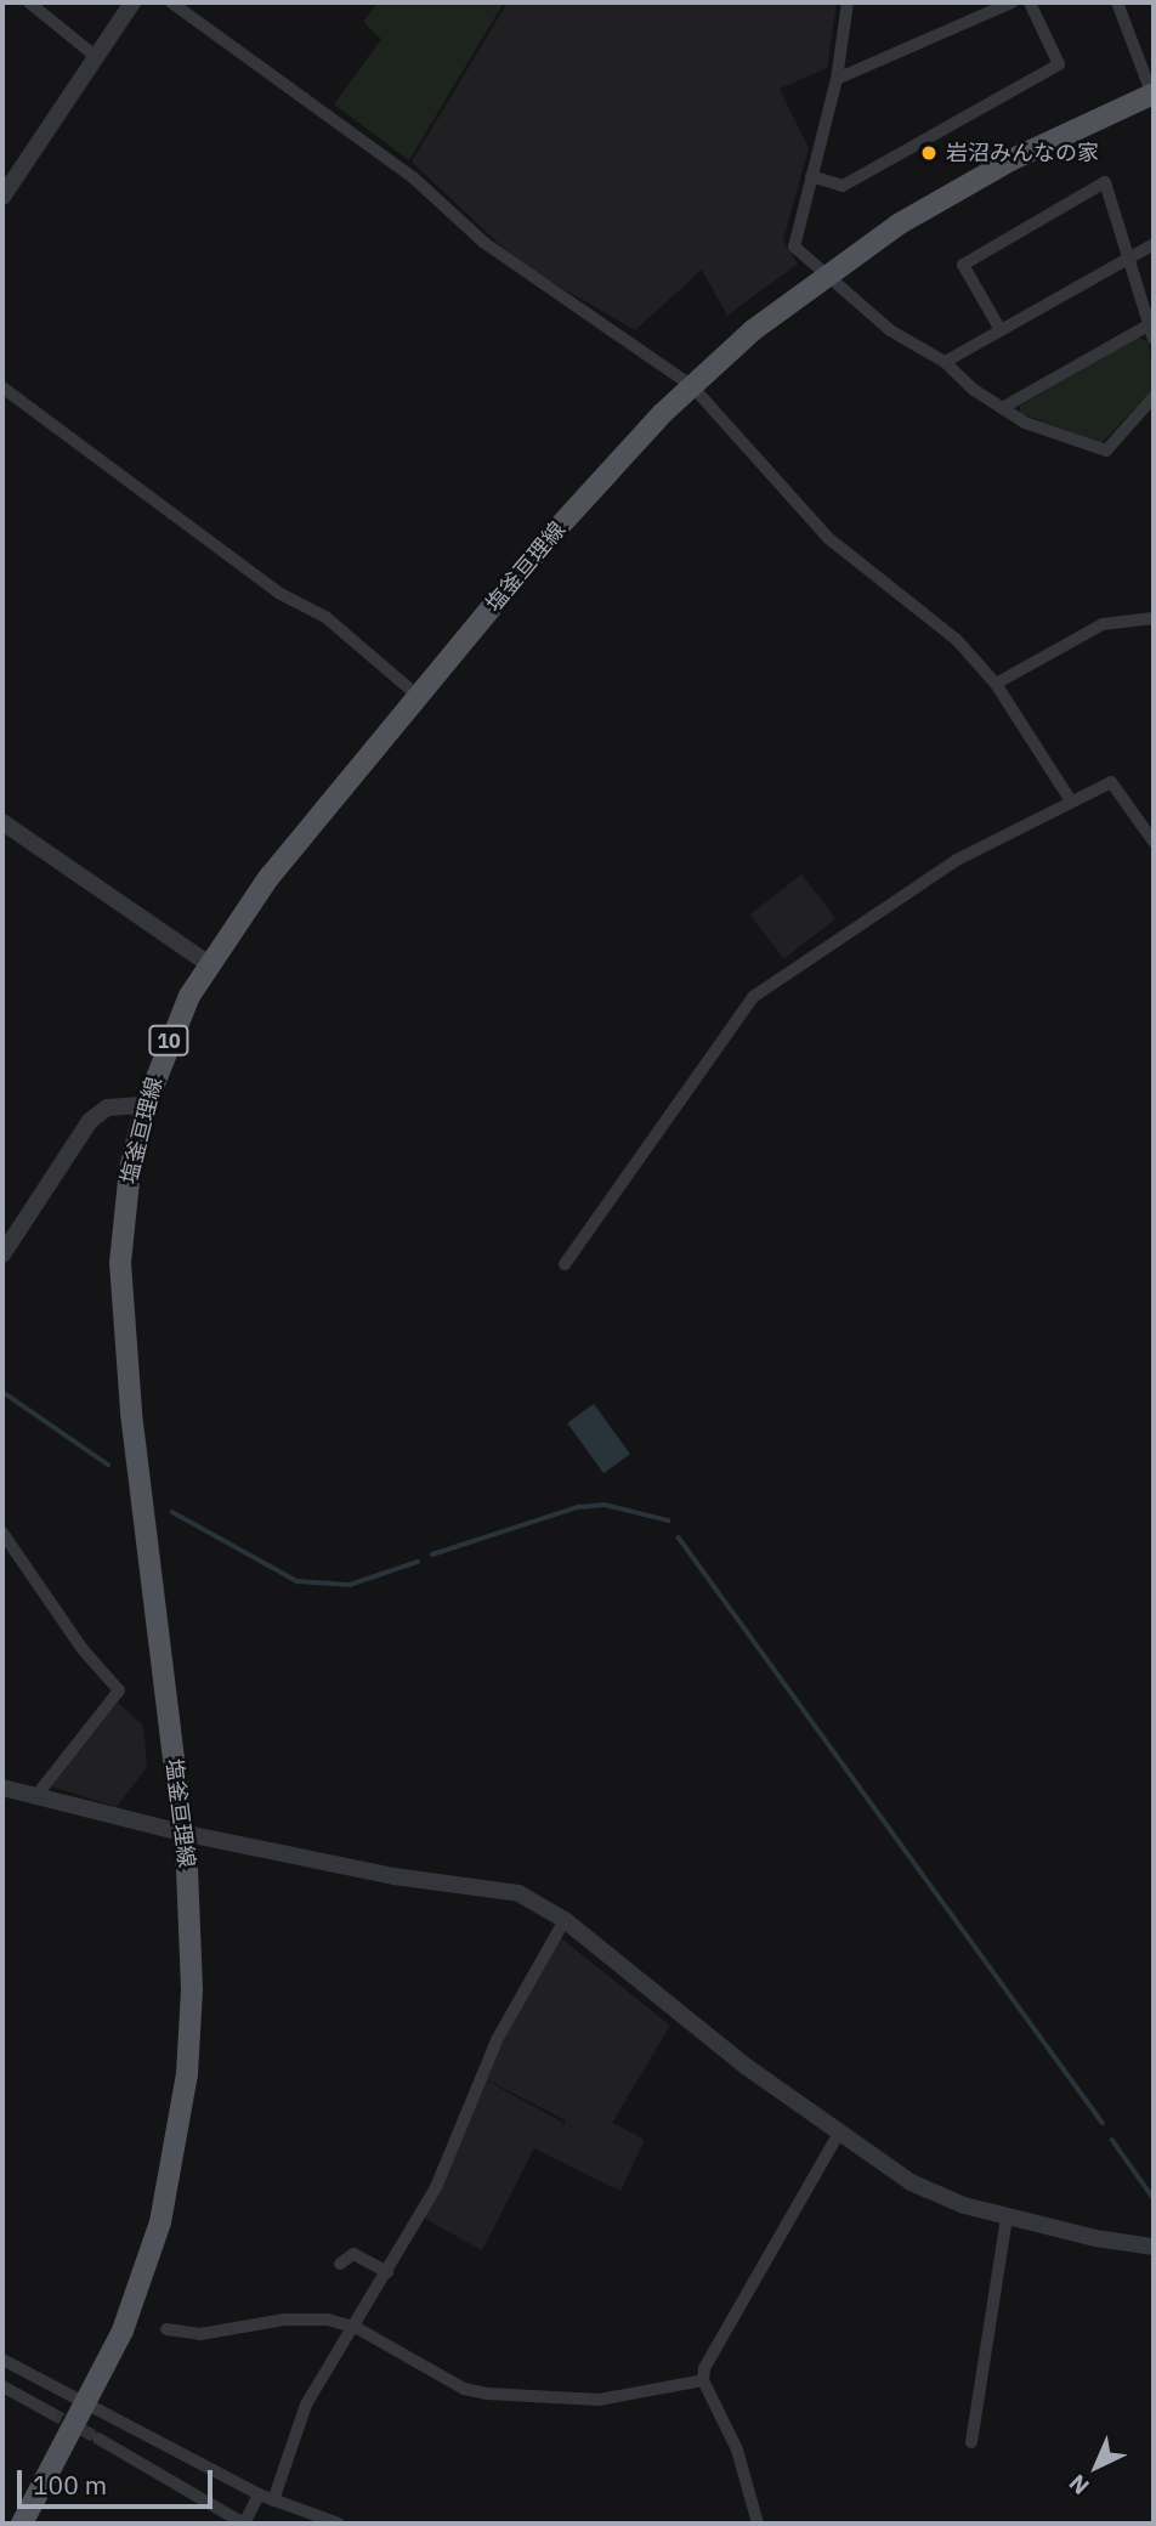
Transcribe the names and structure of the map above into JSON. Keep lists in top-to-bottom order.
{
  "streets": {
    "main road": ["塩釜亘理線", "10"]
  },
  "places": ["岩沼みんなの家"],
  "scale_bar": "100 m",
  "north": "bottom left"
}
